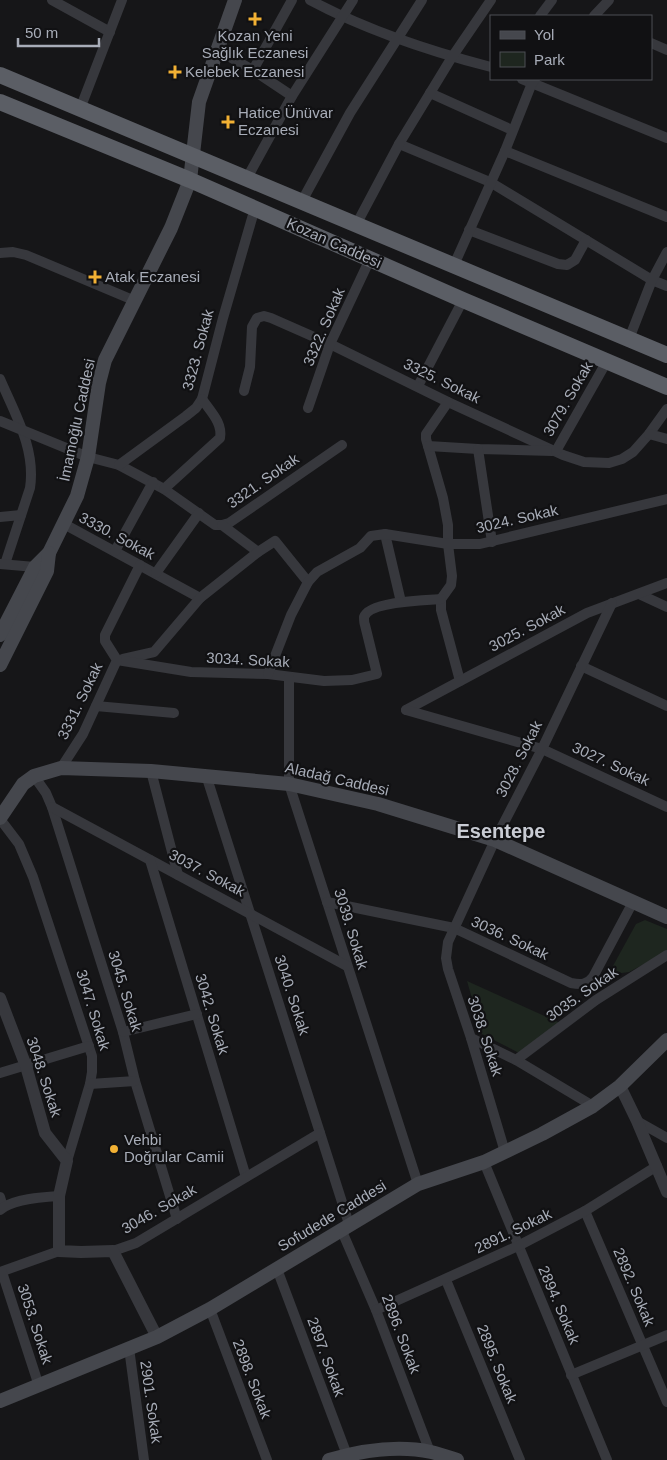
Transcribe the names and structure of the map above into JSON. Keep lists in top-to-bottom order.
{
  "streets": {
    "highway": ["Kozan Caddesi"],
    "main road": ["İmamoğlu Caddesi", "Aladağ Caddesi", "Sofudede Caddesi"],
    "street": [
      "3322. Sokak",
      "3323. Sokak",
      "3325. Sokak",
      "3079. Sokak",
      "3321. Sokak",
      "3024. Sokak",
      "3330. Sokak",
      "3025. Sokak",
      "3034. Sokak",
      "3331. Sokak",
      "3028. Sokak",
      "3027. Sokak",
      "3037. Sokak",
      "3039. Sokak",
      "3036. Sokak",
      "3045. Sokak",
      "3035. Sokak",
      "3040. Sokak",
      "3047. Sokak",
      "3042. Sokak",
      "3038. Sokak",
      "3048. Sokak",
      "3046. Sokak",
      "2891. Sokak",
      "2892. Sokak",
      "2894. Sokak",
      "3053. Sokak",
      "2896. Sokak",
      "2897. Sokak",
      "2895. Sokak",
      "2898. Sokak",
      "2901. Sokak"
    ]
  },
  "crossings": [
    ["Kozan Caddesi", "3322. Sokak"],
    ["Kozan Caddesi", "3323. Sokak"],
    ["Kozan Caddesi", "3079. Sokak"],
    ["Kozan Caddesi", "İmamoğlu Caddesi"],
    ["3322. Sokak", "3325. Sokak"],
    ["3323. Sokak", "3321. Sokak"],
    ["3325. Sokak", "3079. Sokak"],
    ["İmamoğlu Caddesi", "3321. Sokak"],
    ["İmamoğlu Caddesi", "3330. Sokak"],
    ["3330. Sokak", "3331. Sokak"],
    ["3025. Sokak", "3028. Sokak"],
    ["3025. Sokak", "3027. Sokak"],
    ["3034. Sokak", "3331. Sokak"],
    ["3034. Sokak", "3039. Sokak"],
    ["3331. Sokak", "Aladağ Caddesi"],
    ["3028. Sokak", "3027. Sokak"],
    ["3028. Sokak", "Aladağ Caddesi"],
    ["3028. Sokak", "3036. Sokak"],
    ["3028. Sokak", "3038. Sokak"],
    ["Aladağ Caddesi", "3039. Sokak"],
    ["Aladağ Caddesi", "3036. Sokak"],
    ["Aladağ Caddesi", "3045. Sokak"],
    ["Aladağ Caddesi", "3040. Sokak"],
    ["Aladağ Caddesi", "3047. Sokak"],
    ["3037. Sokak", "3039. Sokak"],
    ["3037. Sokak", "3045. Sokak"],
    ["3037. Sokak", "3040. Sokak"],
    ["3037. Sokak", "3042. Sokak"],
    ["3039. Sokak", "3036. Sokak"],
    ["3039. Sokak", "Sofudede Caddesi"],
    ["3036. Sokak", "3038. Sokak"],
    ["3045. Sokak", "3046. Sokak"],
    ["3040. Sokak", "3046. Sokak"],
    ["3040. Sokak", "Sofudede Caddesi"],
    ["3040. Sokak", "2896. Sokak"],
    ["3047. Sokak", "3048. Sokak"],
    ["3047. Sokak", "3046. Sokak"],
    ["3042. Sokak", "3046. Sokak"],
    ["3038. Sokak", "Sofudede Caddesi"],
    ["3046. Sokak", "3053. Sokak"],
    ["Sofudede Caddesi", "2894. Sokak"],
    ["Sofudede Caddesi", "3053. Sokak"],
    ["Sofudede Caddesi", "2896. Sokak"],
    ["Sofudede Caddesi", "2897. Sokak"],
    ["Sofudede Caddesi", "2898. Sokak"],
    ["Sofudede Caddesi", "2901. Sokak"],
    ["2891. Sokak", "2892. Sokak"],
    ["2891. Sokak", "2894. Sokak"],
    ["2891. Sokak", "2896. Sokak"],
    ["2891. Sokak", "2895. Sokak"]
  ],
  "districts": ["Esentepe"],
  "places": {
    "health": [
      "Kozan Yeni Sağlık Eczanesi",
      "Kelebek Eczanesi",
      "Hatice Ünüvar Eczanesi",
      "Atak Eczanesi"
    ],
    "other": ["Vehbi Doğrular Camii"]
  },
  "legend": ["Yol", "Park"],
  "scale_bar": "50 m"
}
